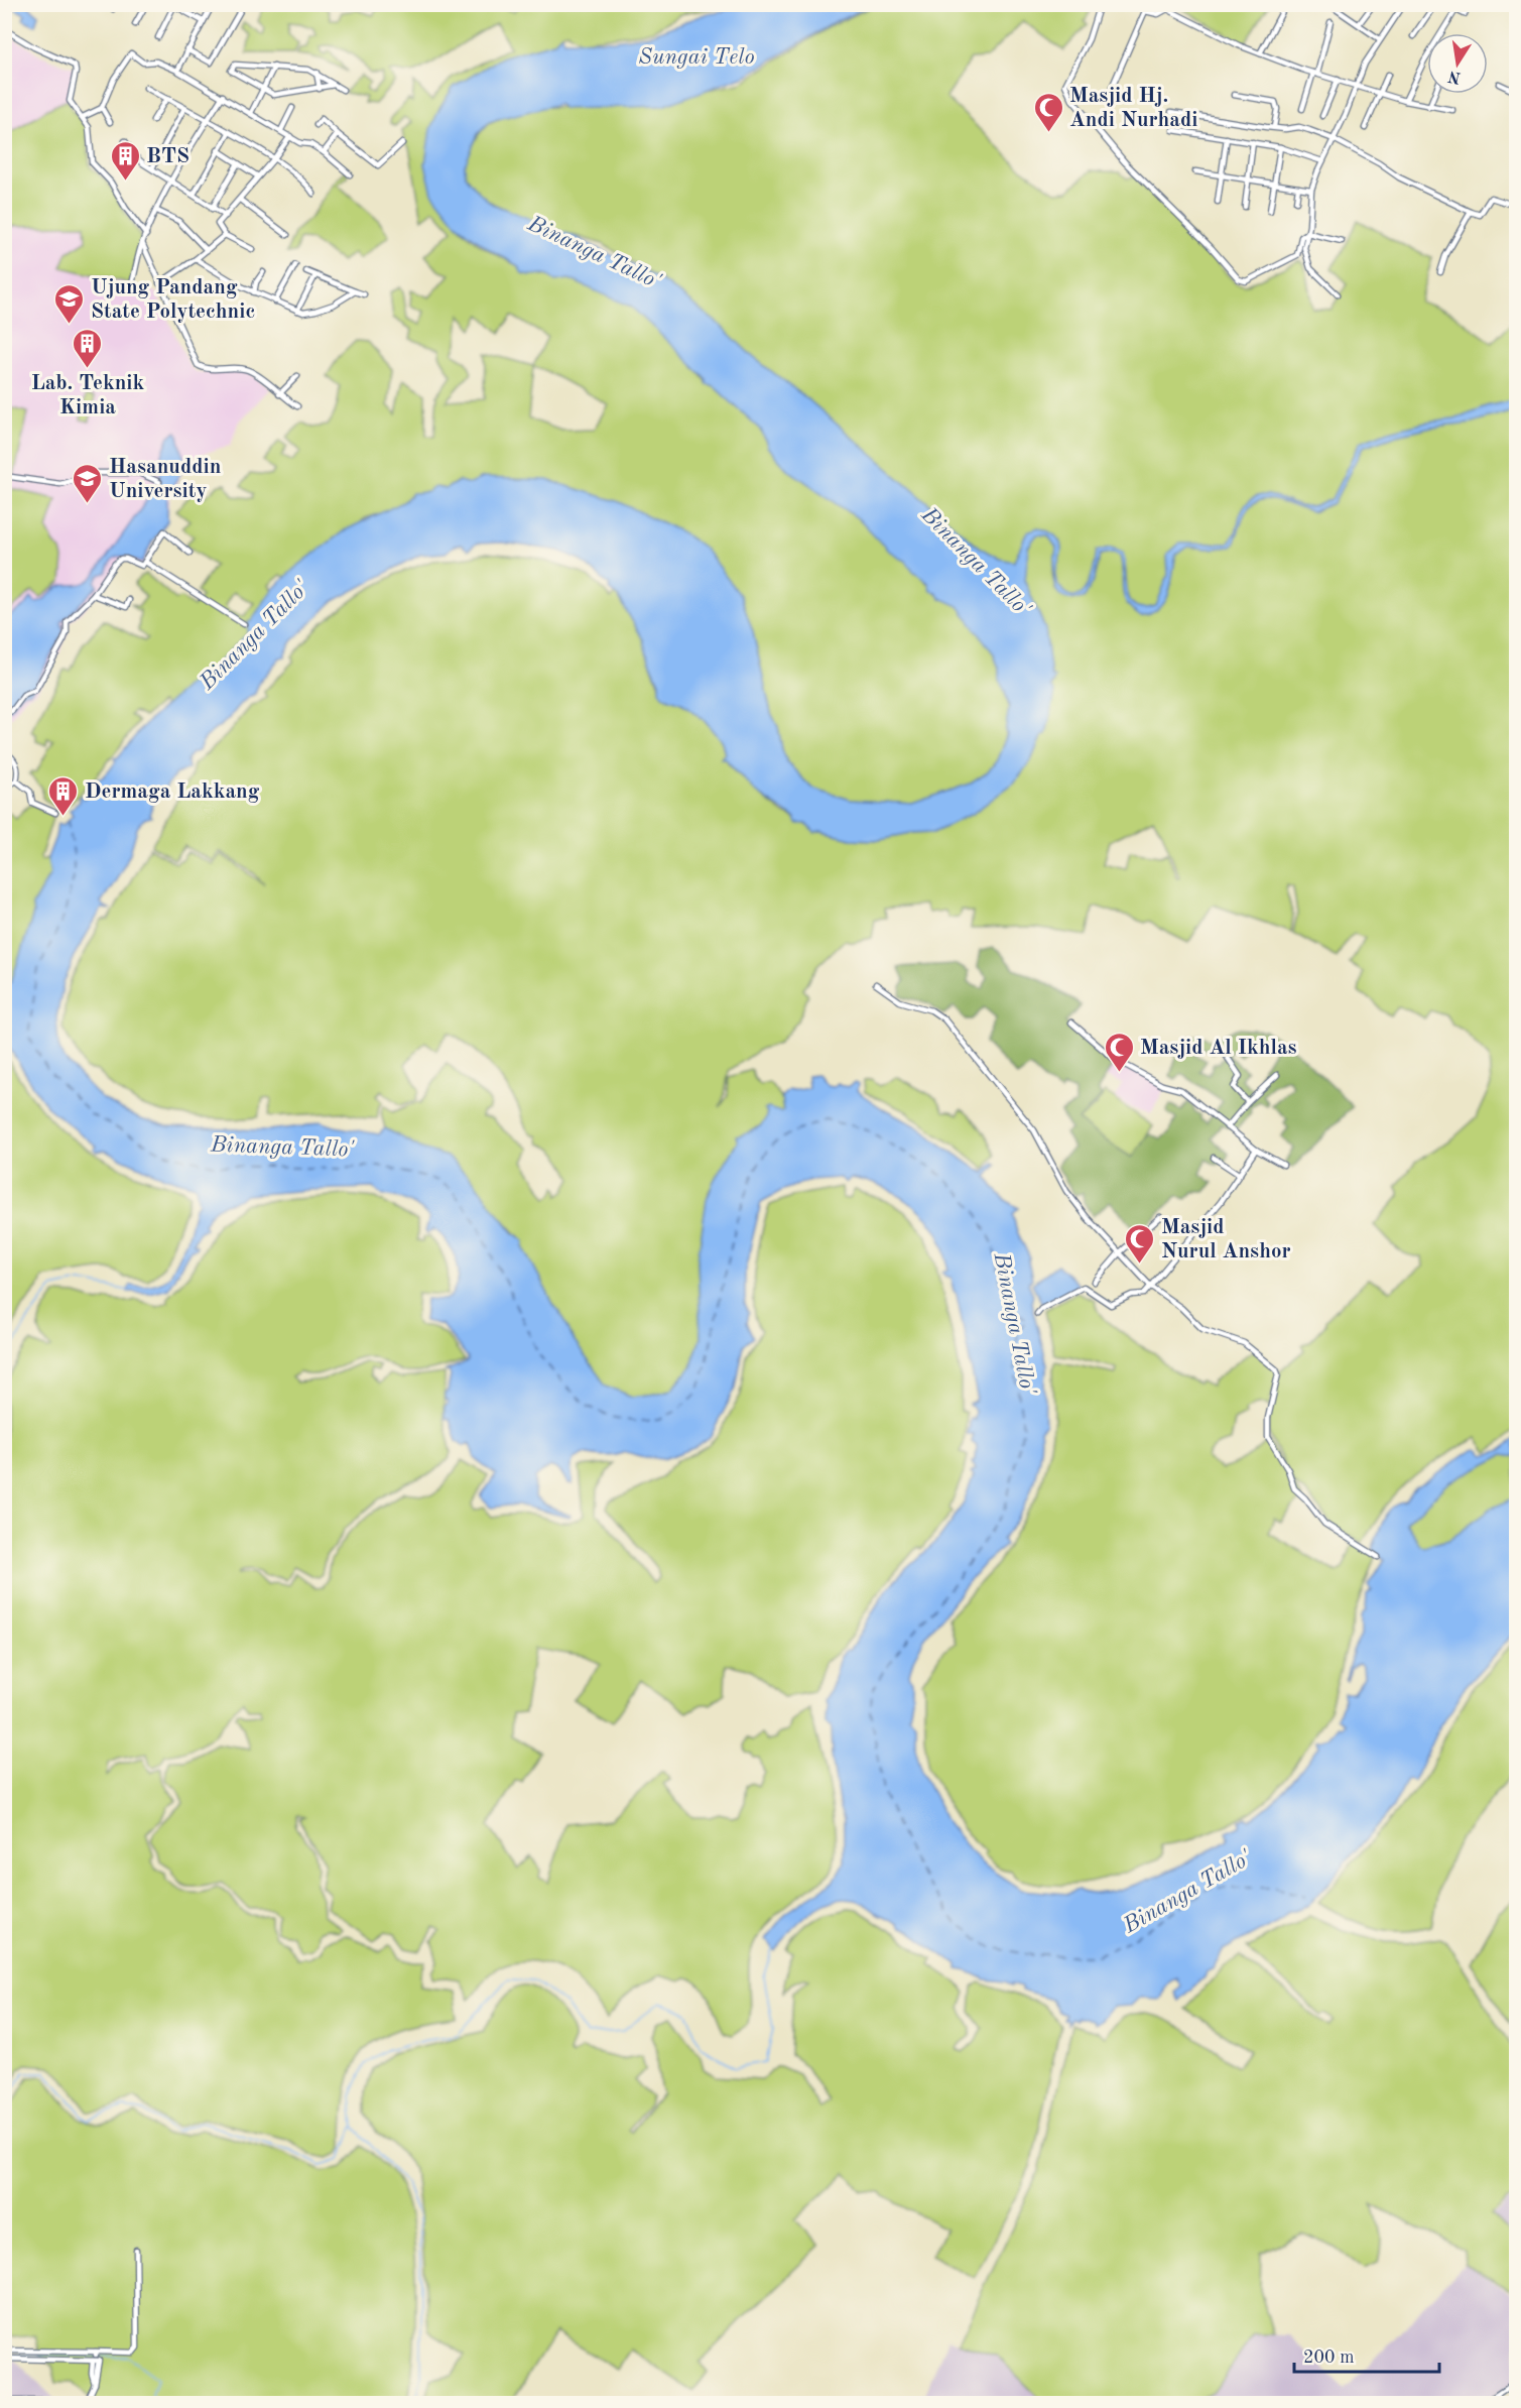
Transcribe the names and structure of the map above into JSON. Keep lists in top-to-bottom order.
{
  "water": ["Sungai Telo", "Binanga Tallo'"],
  "places": {
    "mosque": ["Masjid Hj. Andi Nurhadi", "Masjid Al Ikhlas", "Masjid Nurul Anshor"],
    "building": ["BTS", "Lab. Teknik Kimia", "Dermaga Lakkang"],
    "school or university": ["Ujung Pandang State Polytechnic", "Hasanuddin University"]
  },
  "scale_bar": "200 m",
  "north": "bottom"
}
